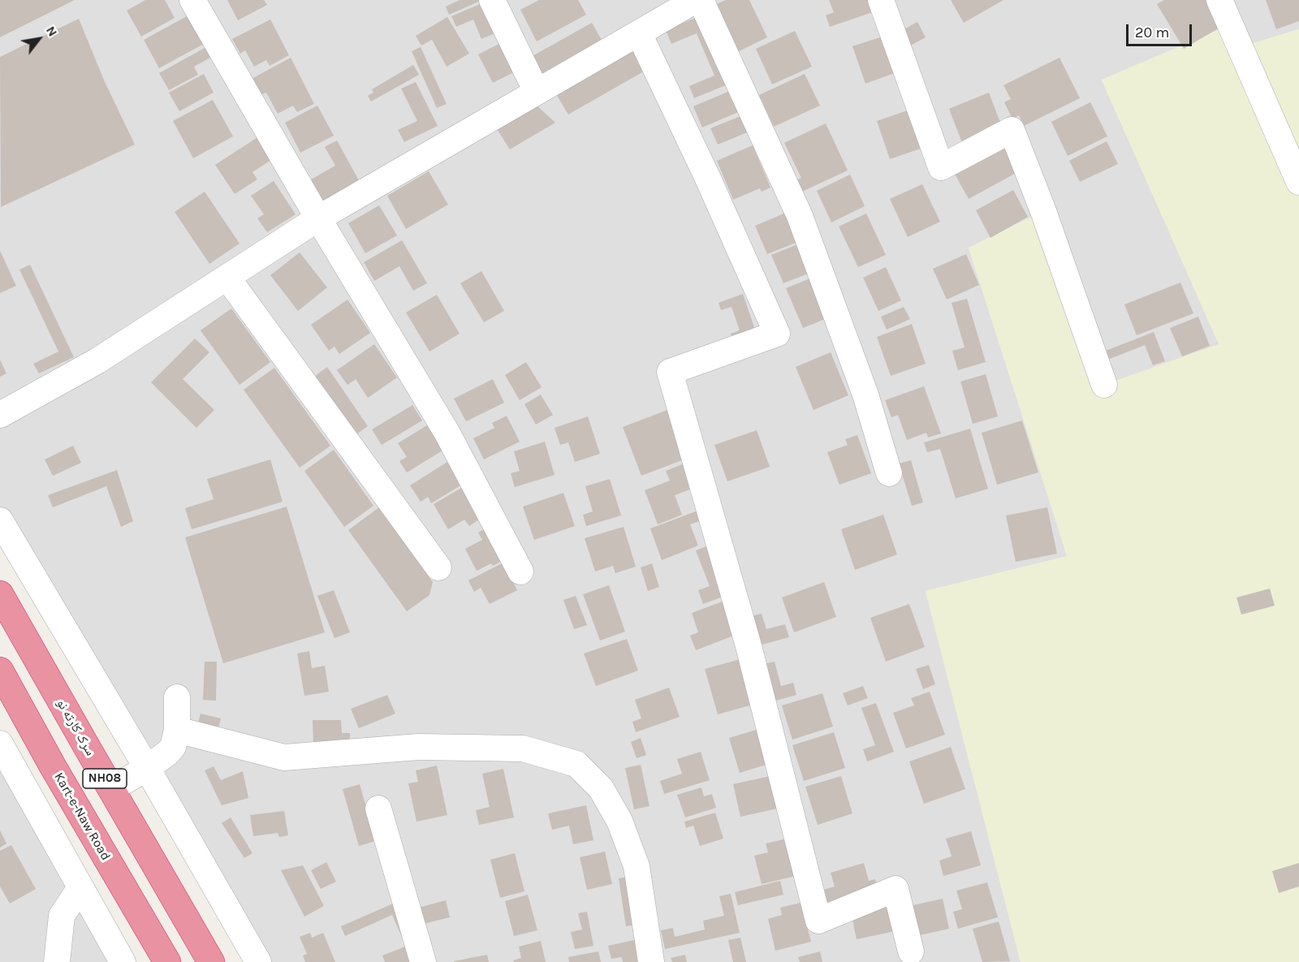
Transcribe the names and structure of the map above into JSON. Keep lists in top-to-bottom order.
{
  "streets": {
    "highway": ["سرک کارته نو", "NH08", "Kart-e-Naw Road"]
  },
  "scale_bar": "20 m",
  "north": "top right"
}
